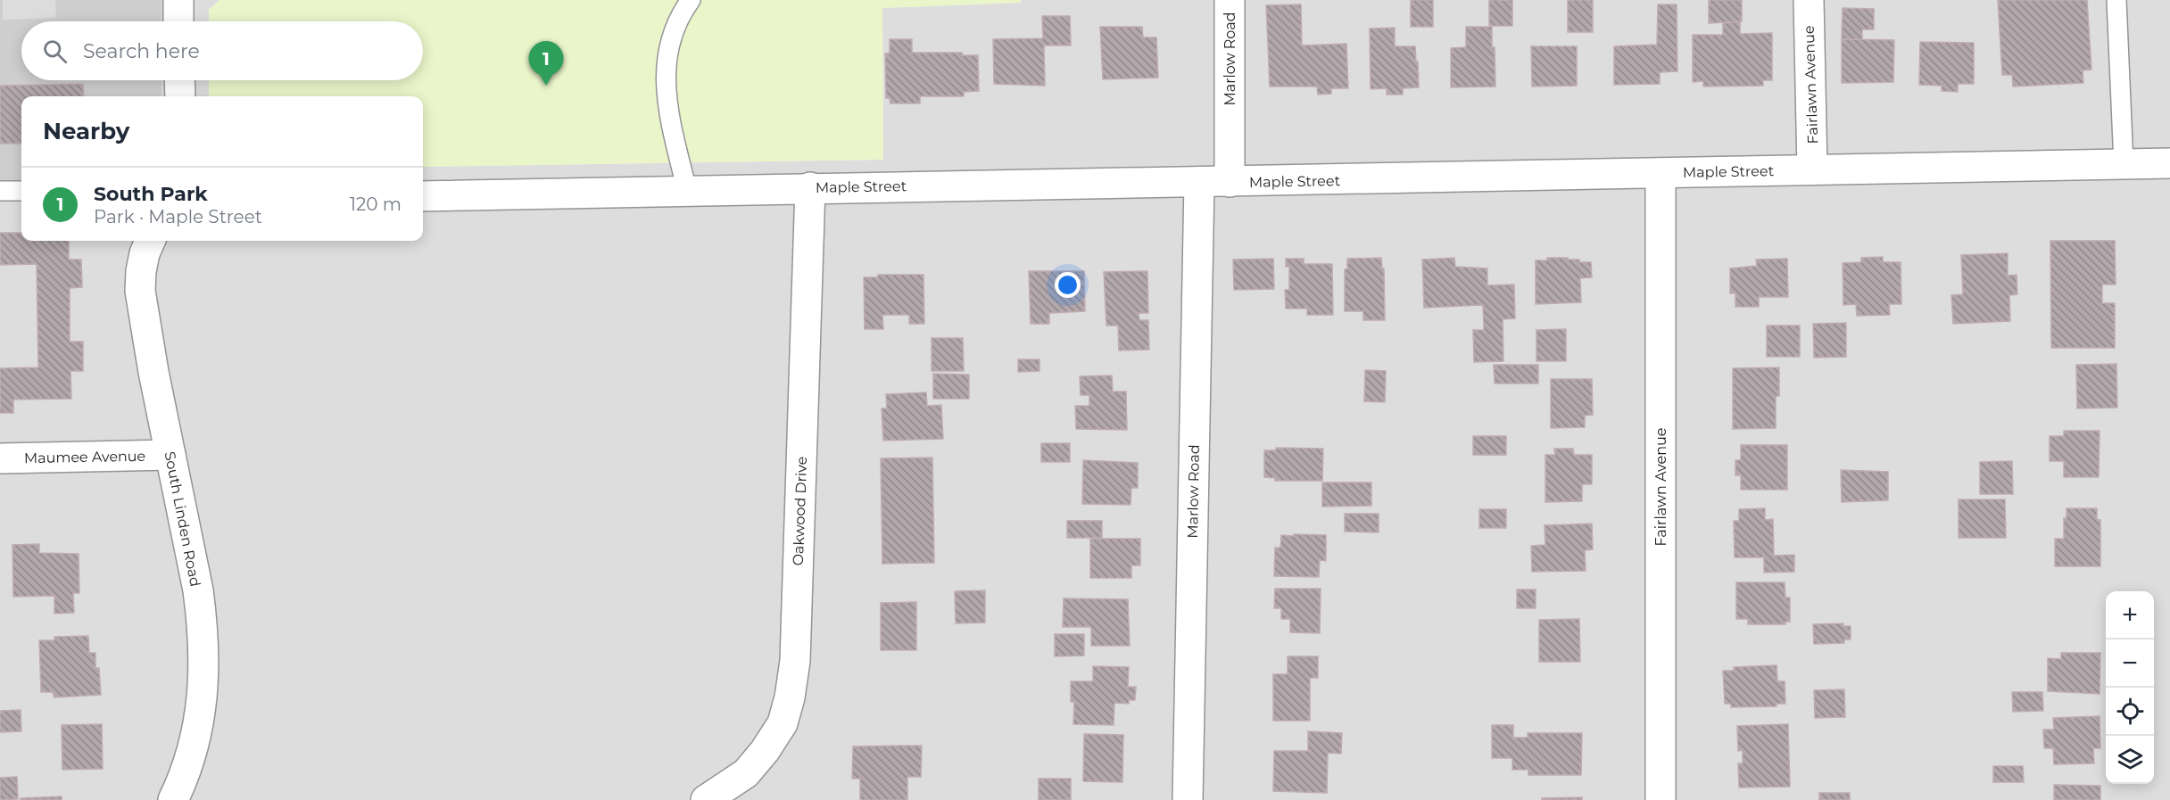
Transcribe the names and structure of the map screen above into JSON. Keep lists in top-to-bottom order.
{
  "streets": {
    "street": [
      "Marlow Road",
      "Fairlawn Avenue",
      "Maple Street",
      "Maumee Avenue",
      "Oakwood Drive",
      "South Linden Road"
    ]
  },
  "crossings": [
    ["Marlow Road", "Maple Street"],
    ["Fairlawn Avenue", "Maple Street"],
    ["Maple Street", "Oakwood Drive"],
    ["Maumee Avenue", "South Linden Road"]
  ],
  "page": {
    "search": "Search here",
    "pins": "1",
    "heading": "Nearby",
    "list": [
      {
        "mark": "1",
        "name": "South Park",
        "note": "Park · Maple Street",
        "value": "120 m"
      }
    ],
    "map_buttons": ["+", "−"]
  }
}
